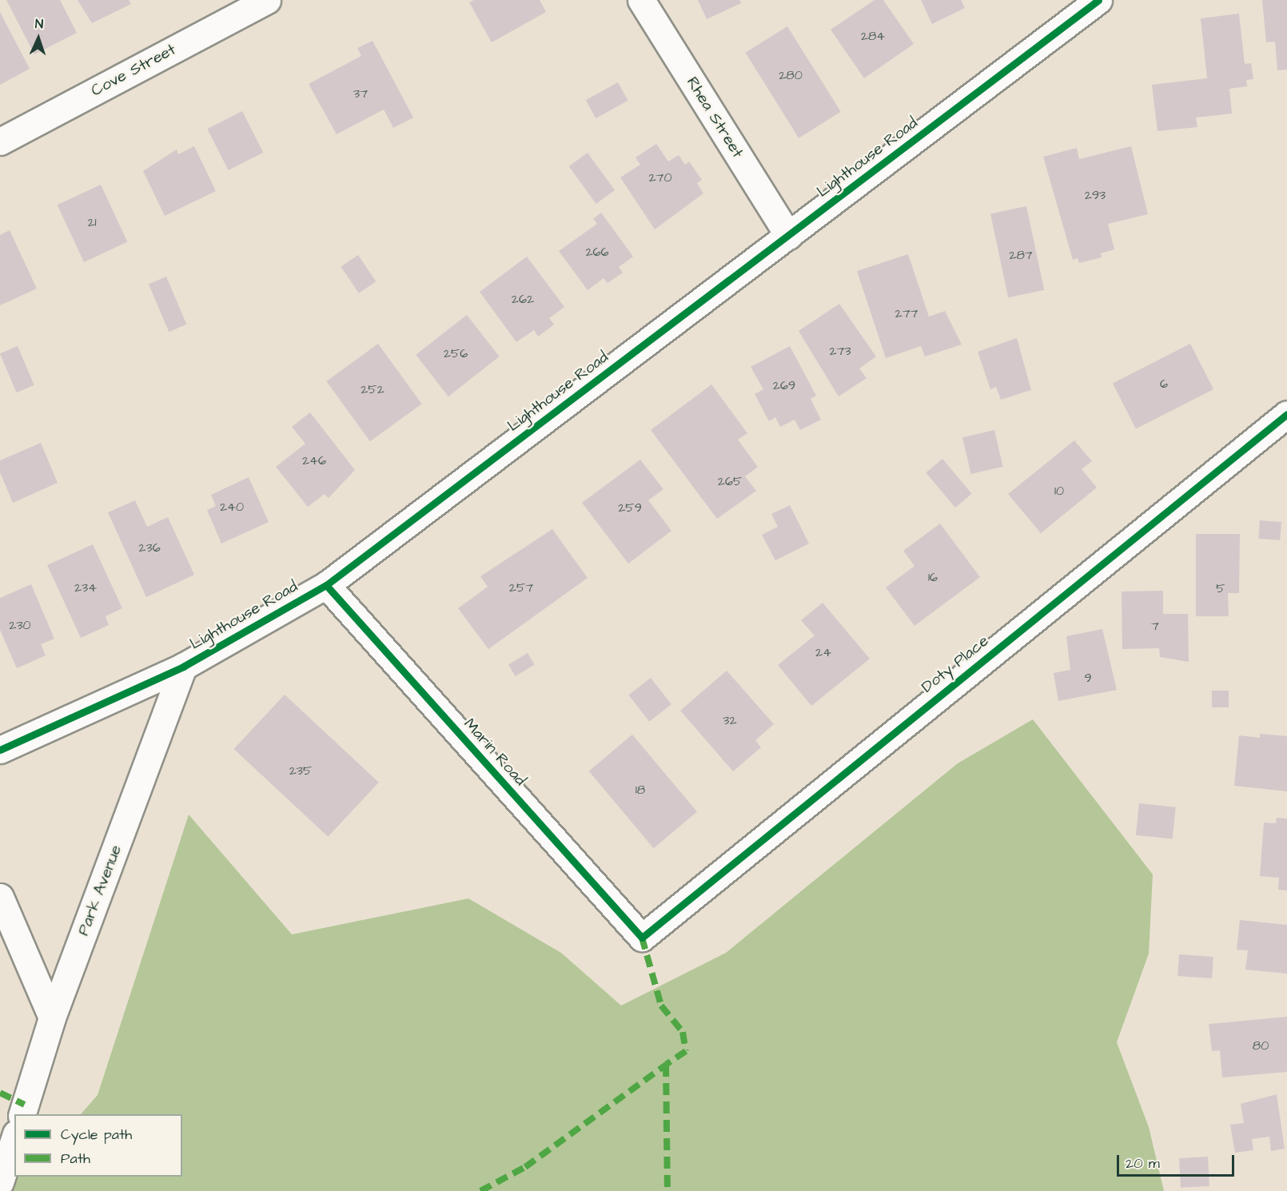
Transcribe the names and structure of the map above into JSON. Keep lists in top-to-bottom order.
{
  "streets": {
    "street": [
      "Cove Street",
      "Rhea Street",
      "Lighthouse Road",
      "Doty Place",
      "Marin Road",
      "Park Avenue"
    ]
  },
  "crossings": [
    ["Rhea Street", "Lighthouse Road"],
    ["Lighthouse Road", "Marin Road"],
    ["Lighthouse Road", "Park Avenue"],
    ["Doty Place", "Marin Road"]
  ],
  "house_numbers": [
    "284",
    "280",
    "37",
    "270",
    "293",
    "21",
    "266",
    "287",
    "262",
    "277",
    "273",
    "256",
    "6",
    "269",
    "252",
    "246",
    "265",
    "10",
    "240",
    "259",
    "236",
    "16",
    "234",
    "257",
    "5",
    "230",
    "7",
    "24",
    "9",
    "32",
    "235",
    "18",
    "80"
  ],
  "legend": ["Cycle path", "Path"],
  "scale_bar": "20 m",
  "north": "top"
}
